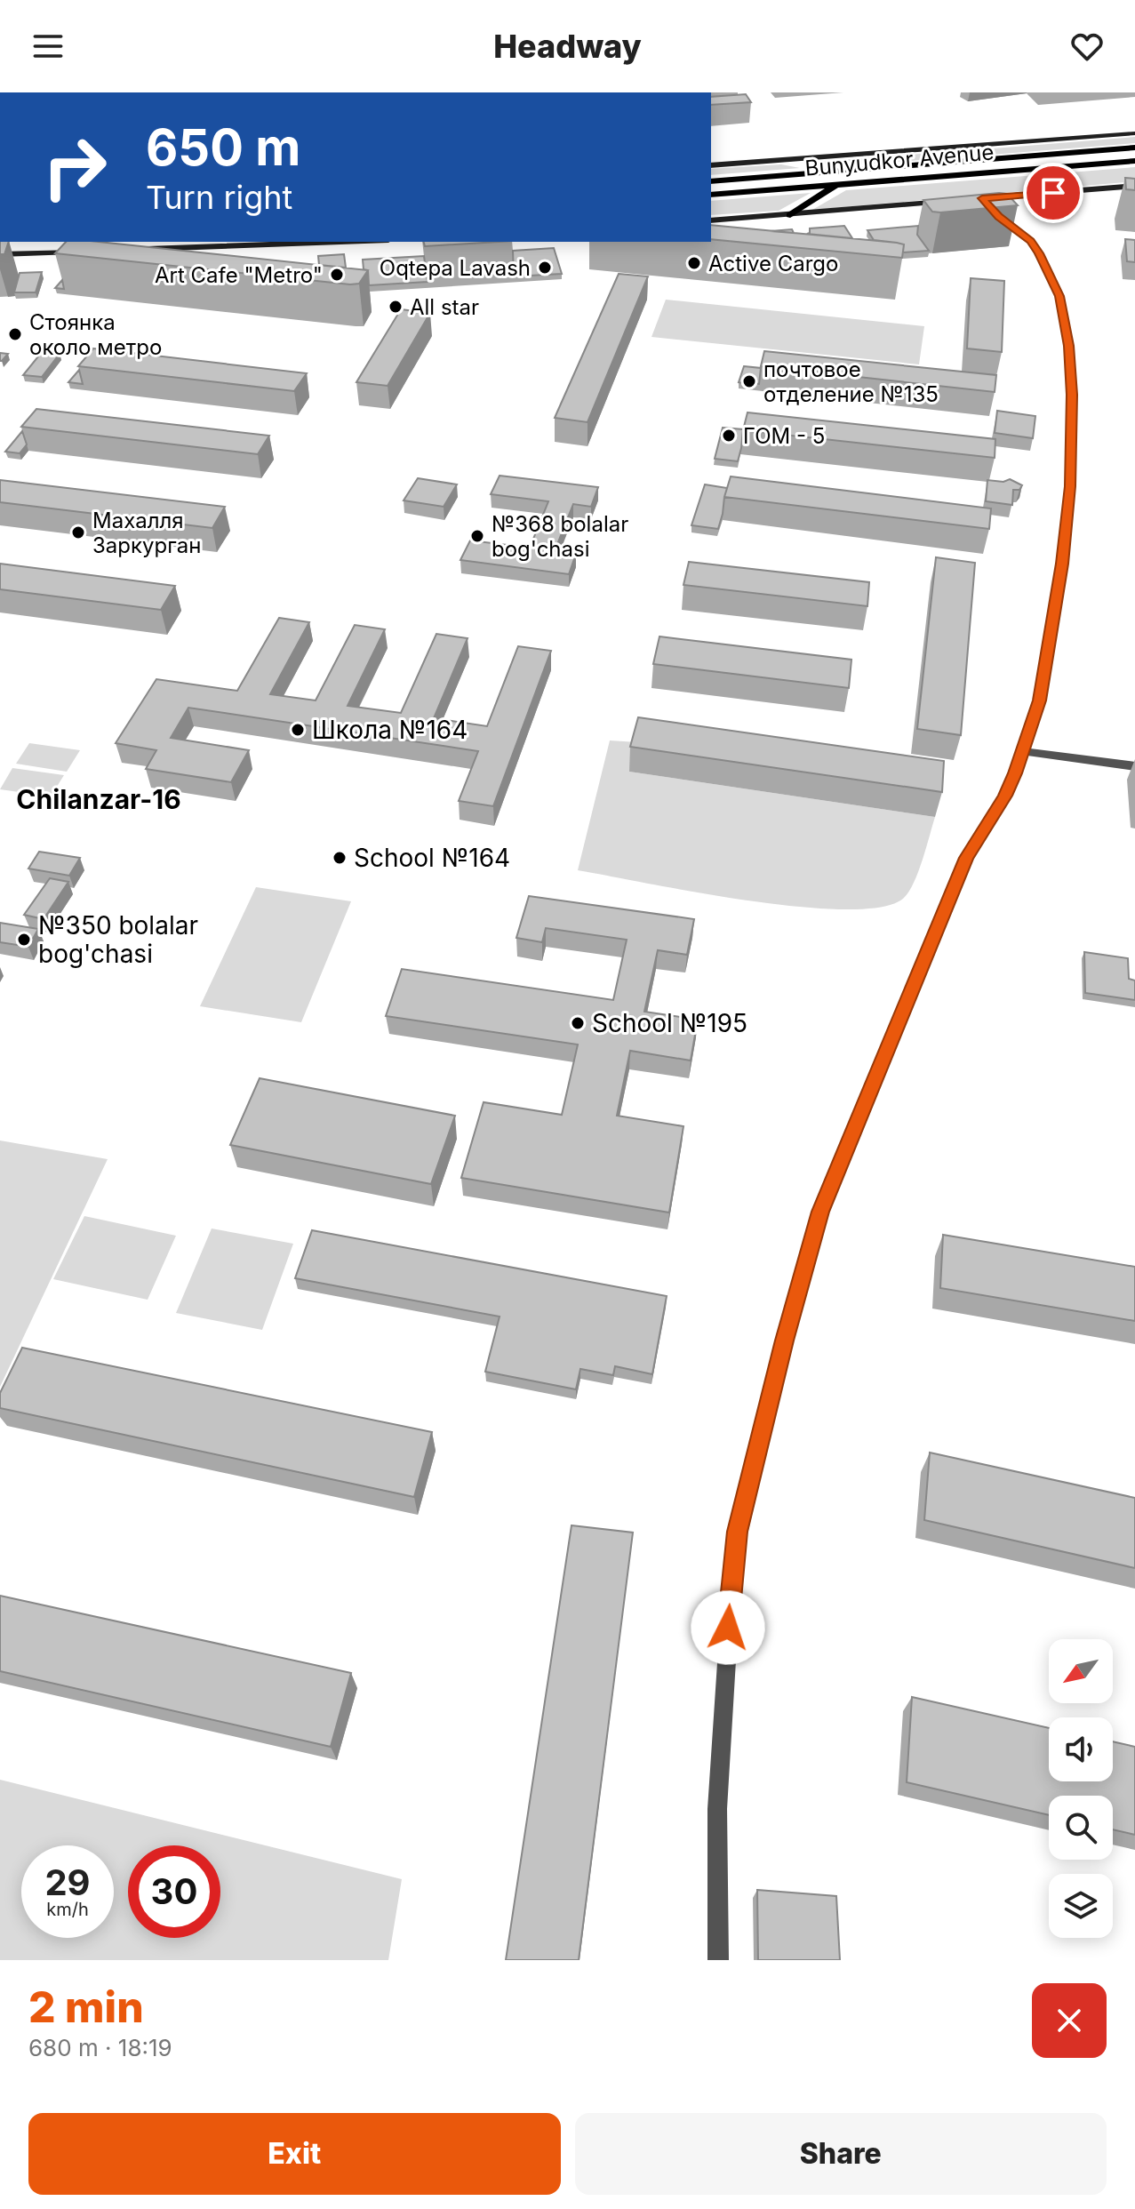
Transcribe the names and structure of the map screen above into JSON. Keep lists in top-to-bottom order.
{
  "streets": {
    "main road": ["Bunyudkor Avenue"]
  },
  "districts": ["Chilanzar-16"],
  "places": [
    "Active Cargo",
    "Oqtepa Lavash",
    "Art Cafe \"Metro\"",
    "All star",
    "Стоянка около метро",
    "почтовое отделение №135",
    "ГОМ - 5",
    "Махалля Заркурган",
    "№368 bolalar bog'chasi",
    "Школа №164",
    "School №164",
    "№350 bolalar bog'chasi",
    "School №195"
  ],
  "north": "bottom left",
  "page": {
    "header": "Headway",
    "turn": ["650 m", "Turn right"],
    "speed": "29 km/h",
    "limit": "30",
    "heading": ["2 min", "680 m · 18:19"],
    "buttons": ["Exit", "Share"]
  }
}
